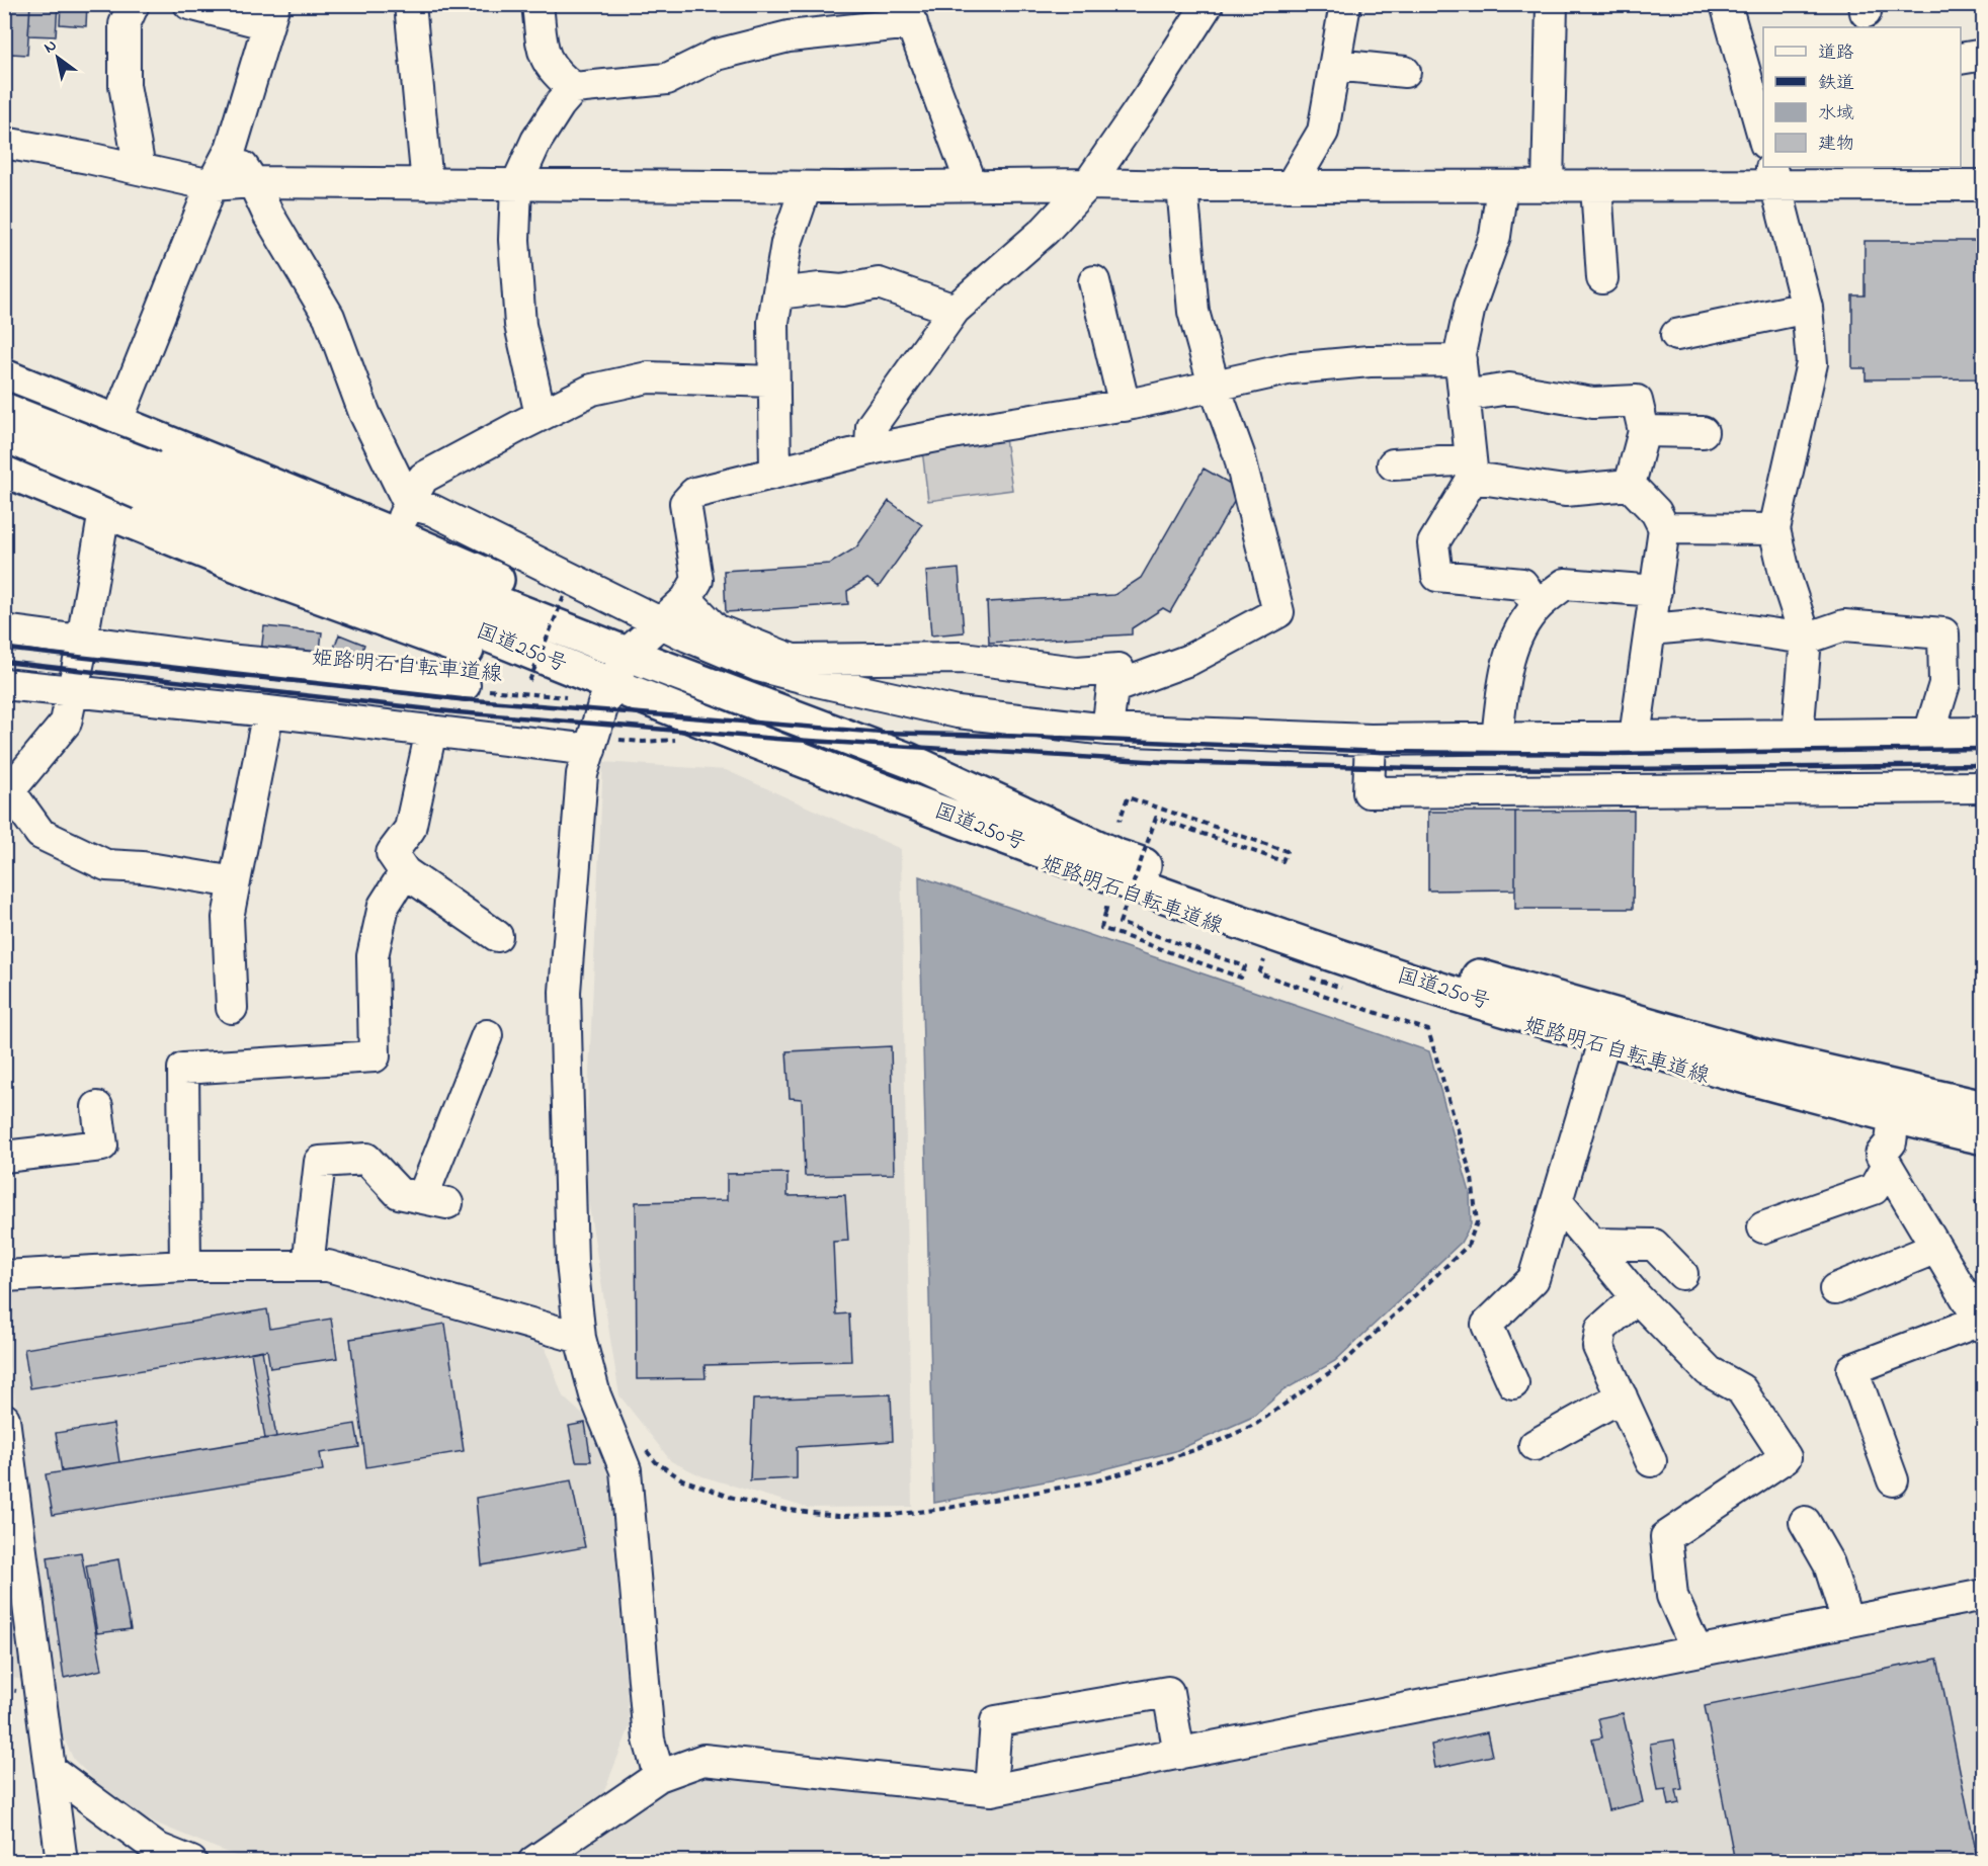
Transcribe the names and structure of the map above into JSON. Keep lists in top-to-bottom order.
{
  "streets": {
    "highway": ["国道250号"],
    "path": ["姫路明石自転車道線"]
  },
  "crossings": [
    ["国道250号", "姫路明石自転車道線"]
  ],
  "legend": [
    "道路",
    "鉄道",
    "水域",
    "建物"
  ],
  "north": "top left"
}
